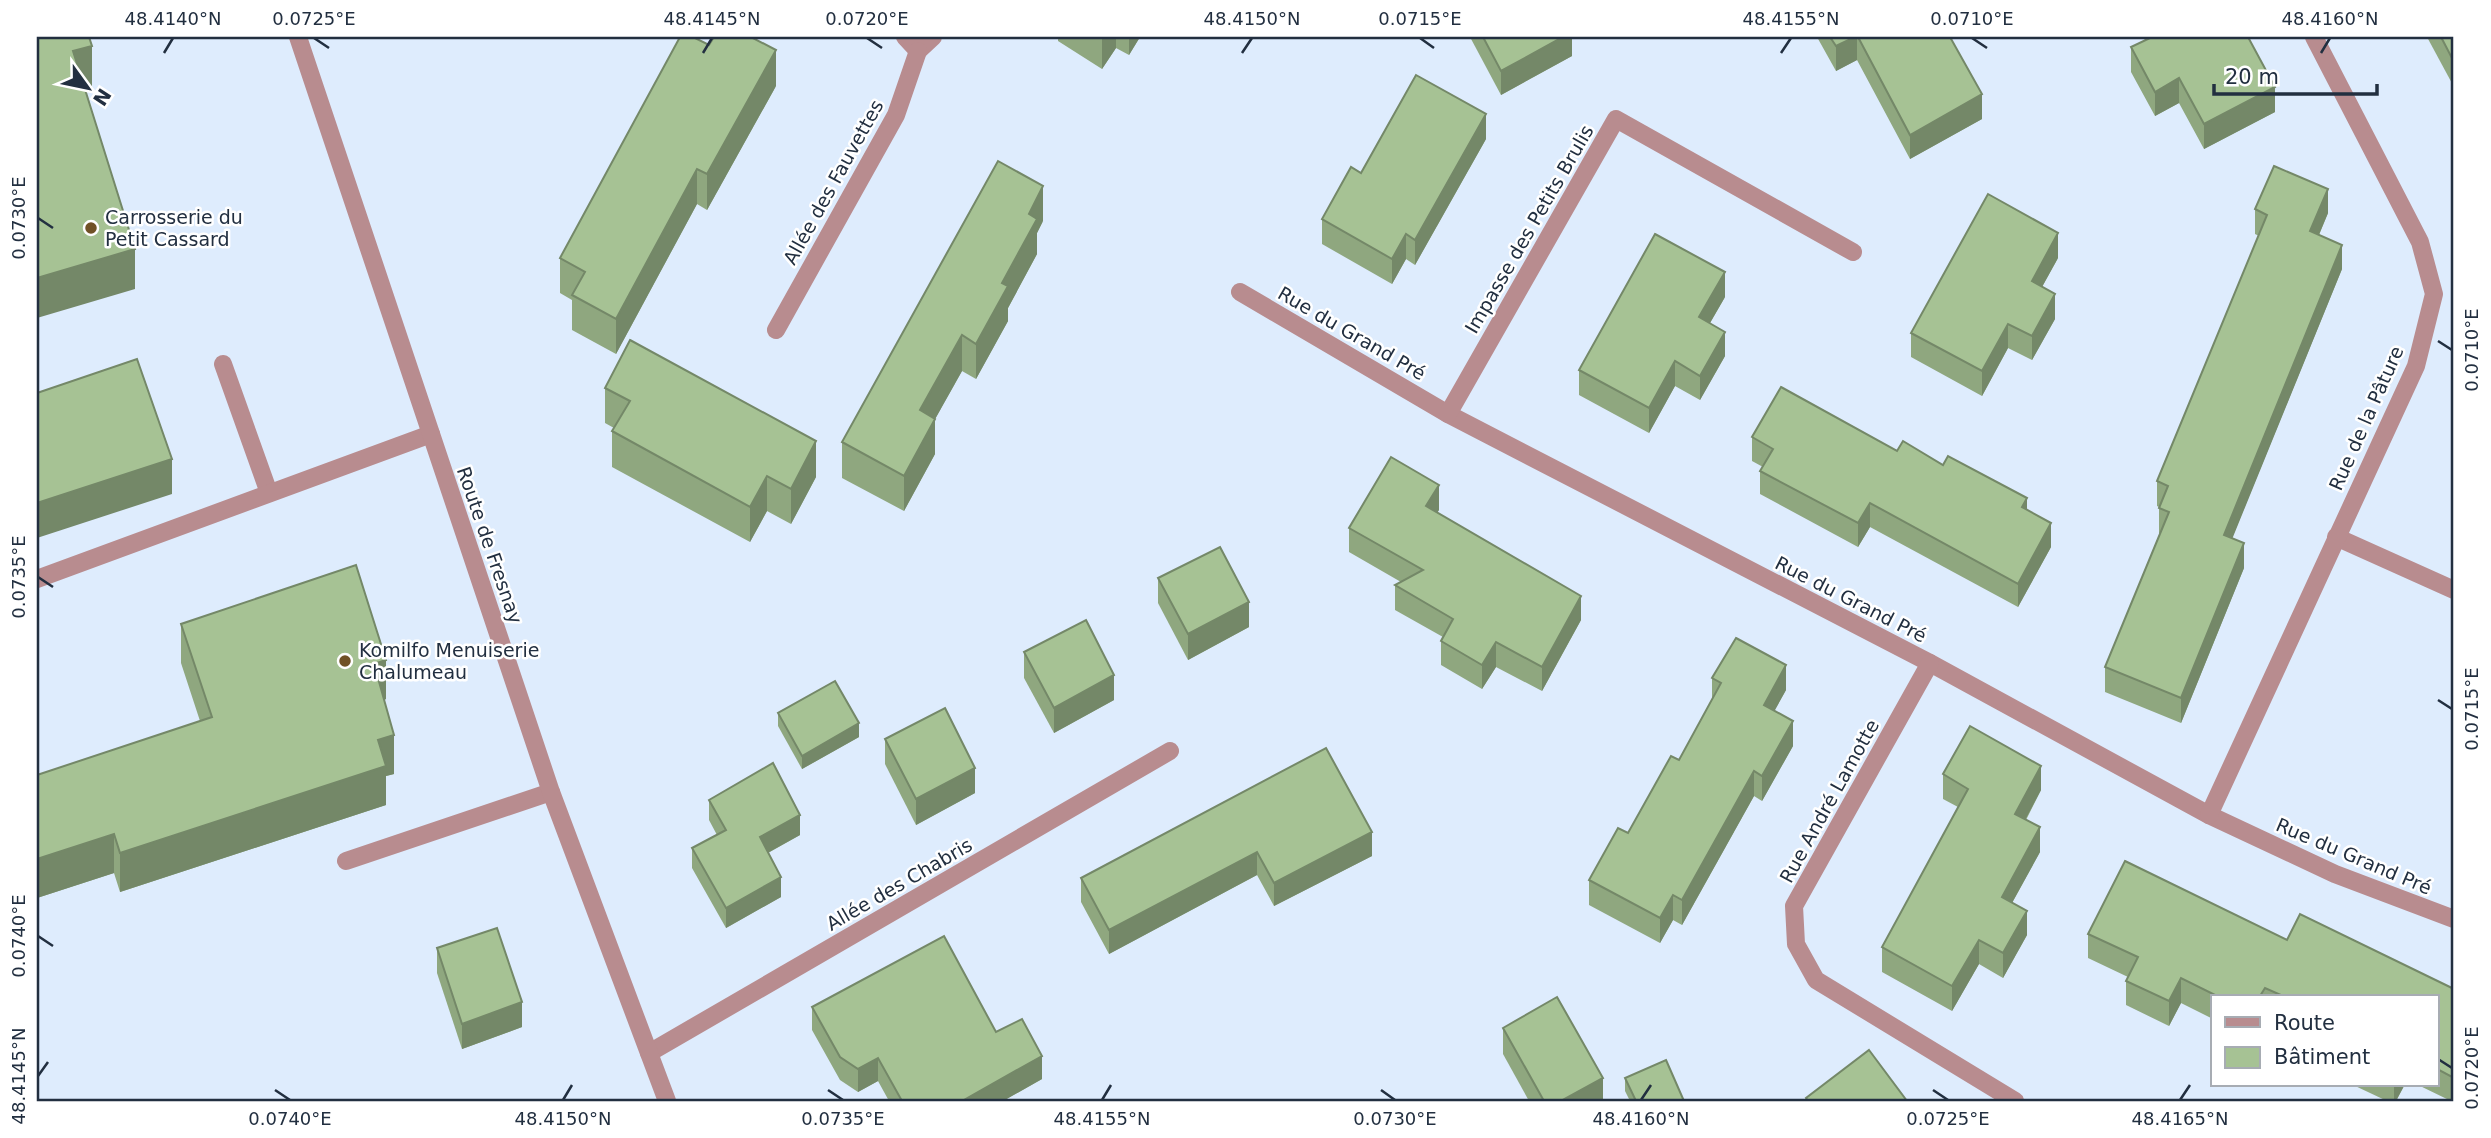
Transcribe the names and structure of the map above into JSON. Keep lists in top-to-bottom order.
{
  "streets": {
    "street": [
      "Allée des Fauvettes",
      "Impasse des Petits Brulis",
      "Rue du Grand Pré",
      "Rue de la Pâture",
      "Route de Fresnay",
      "Rue André Lamotte",
      "Allée des Chabris"
    ]
  },
  "crossings": [
    ["Impasse des Petits Brulis", "Rue du Grand Pré"],
    ["Rue du Grand Pré", "Rue de la Pâture"],
    ["Rue du Grand Pré", "Rue André Lamotte"],
    ["Route de Fresnay", "Allée des Chabris"]
  ],
  "places": ["Carrosserie du Petit Cassard", "Komilfo Menuiserie Chalumeau"],
  "legend": ["Route", "Bâtiment"],
  "scale_bar": "20 m",
  "north": "bottom right",
  "coordinates": [
    "48.4140°N",
    "0.0725°E",
    "48.4145°N",
    "0.0720°E",
    "48.4150°N",
    "0.0715°E",
    "48.4155°N",
    "0.0710°E",
    "48.4160°N",
    "0.0730°E",
    "0.0735°E",
    "0.0740°E",
    "48.4165°N"
  ]
}
